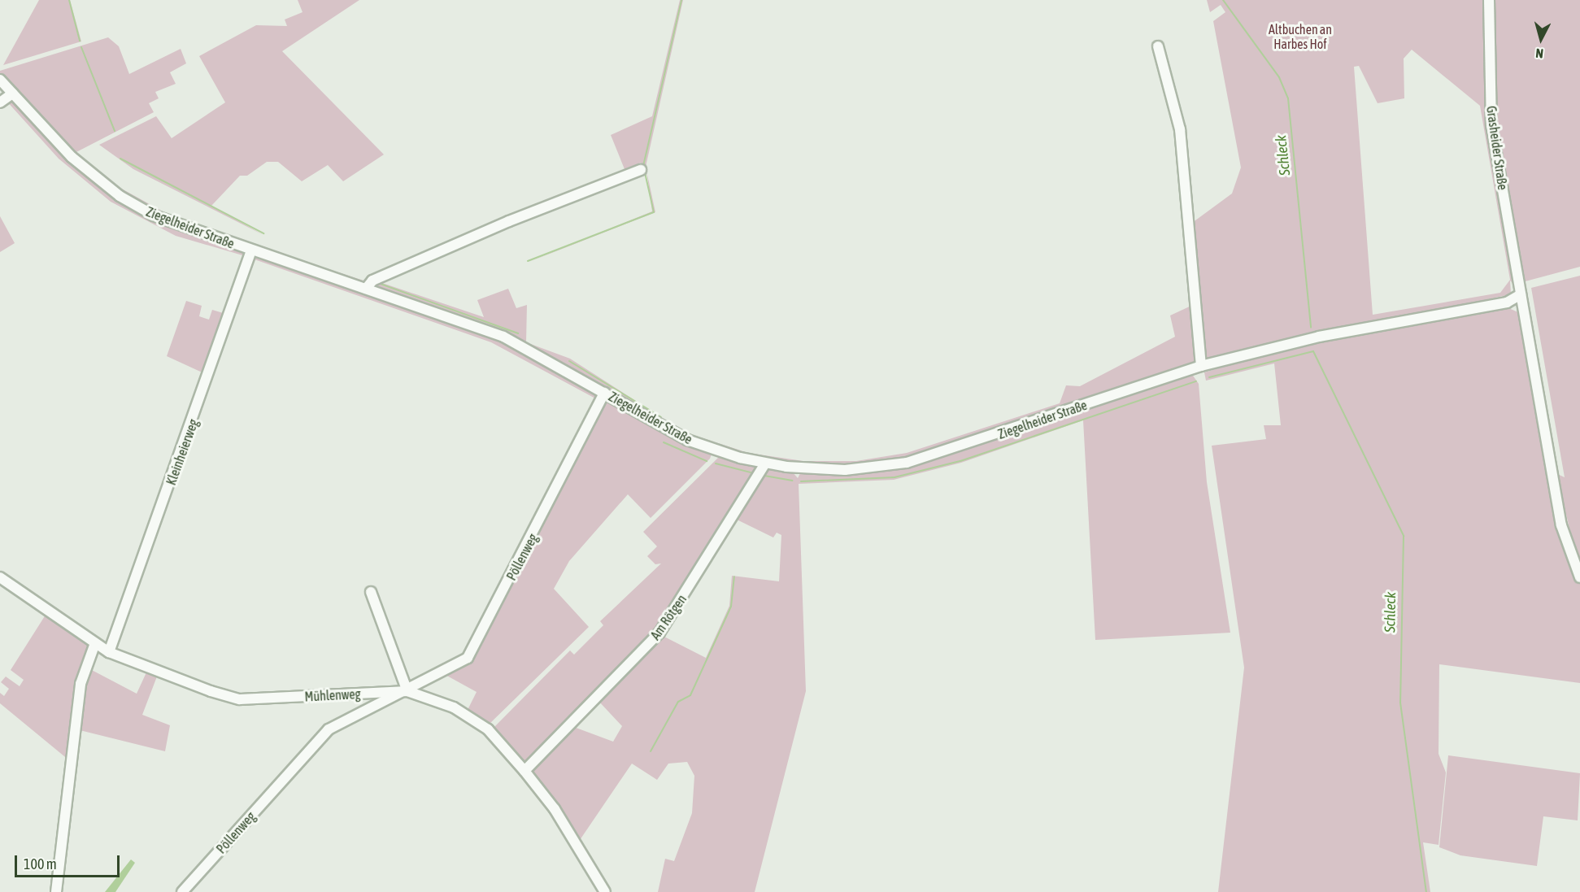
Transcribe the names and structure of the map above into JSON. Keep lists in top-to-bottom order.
{
  "streets": {
    "street": [
      "Grasheider Straße",
      "Ziegelheider Straße",
      "Kleinheierweg",
      "Pöllenweg",
      "Am Rötgen",
      "Mühlenweg"
    ]
  },
  "crossings": [
    ["Grasheider Straße", "Ziegelheider Straße"],
    ["Ziegelheider Straße", "Kleinheierweg"],
    ["Ziegelheider Straße", "Pöllenweg"],
    ["Ziegelheider Straße", "Am Rötgen"],
    ["Kleinheierweg", "Mühlenweg"],
    ["Pöllenweg", "Mühlenweg"],
    ["Am Rötgen", "Mühlenweg"]
  ],
  "water": ["Schleck"],
  "parks": ["Altbuchen an Harbes Hof"],
  "scale_bar": "100 m",
  "north": "bottom"
}
